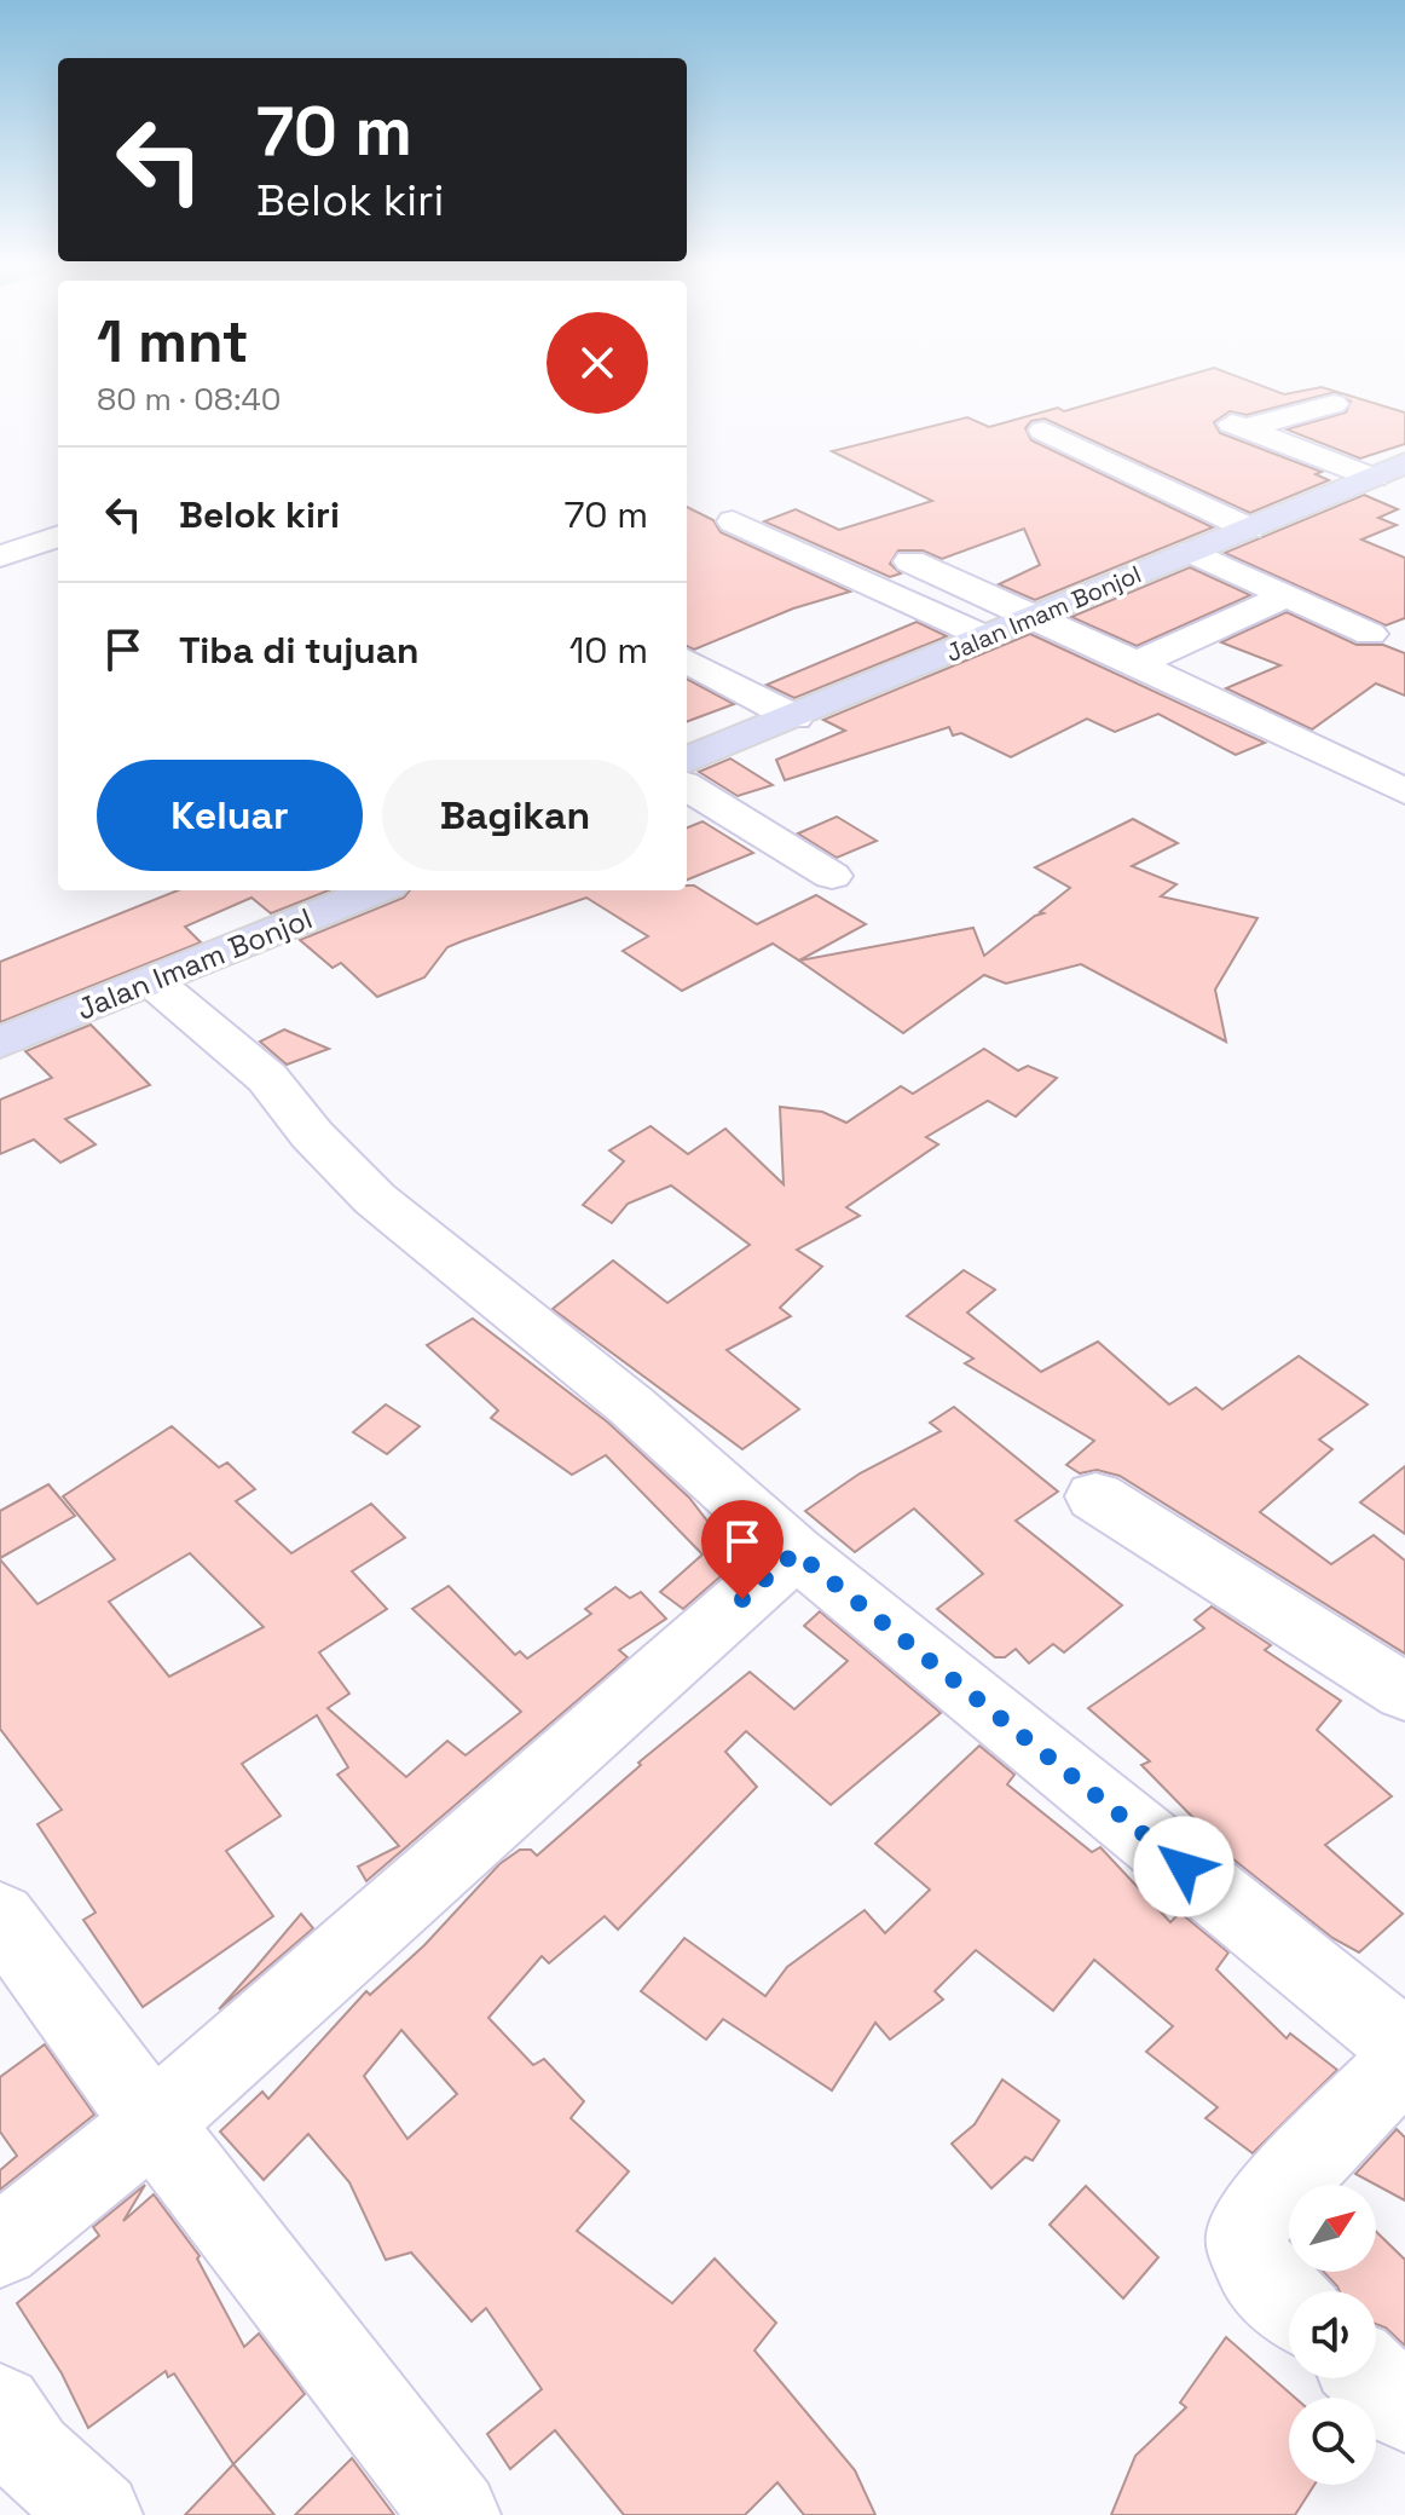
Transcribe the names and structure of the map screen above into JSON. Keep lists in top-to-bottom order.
{
  "streets": {
    "main road": ["Jalan Imam Bonjol"]
  },
  "north": "top right",
  "page": {
    "turn": ["70 m", "Belok kiri"],
    "heading": ["1 mnt", "80 m · 08:40"],
    "list": [
      {
        "name": "Belok kiri",
        "value": "70 m"
      },
      {
        "name": "Tiba di tujuan",
        "value": "10 m"
      }
    ],
    "buttons": ["Keluar", "Bagikan"]
  }
}
